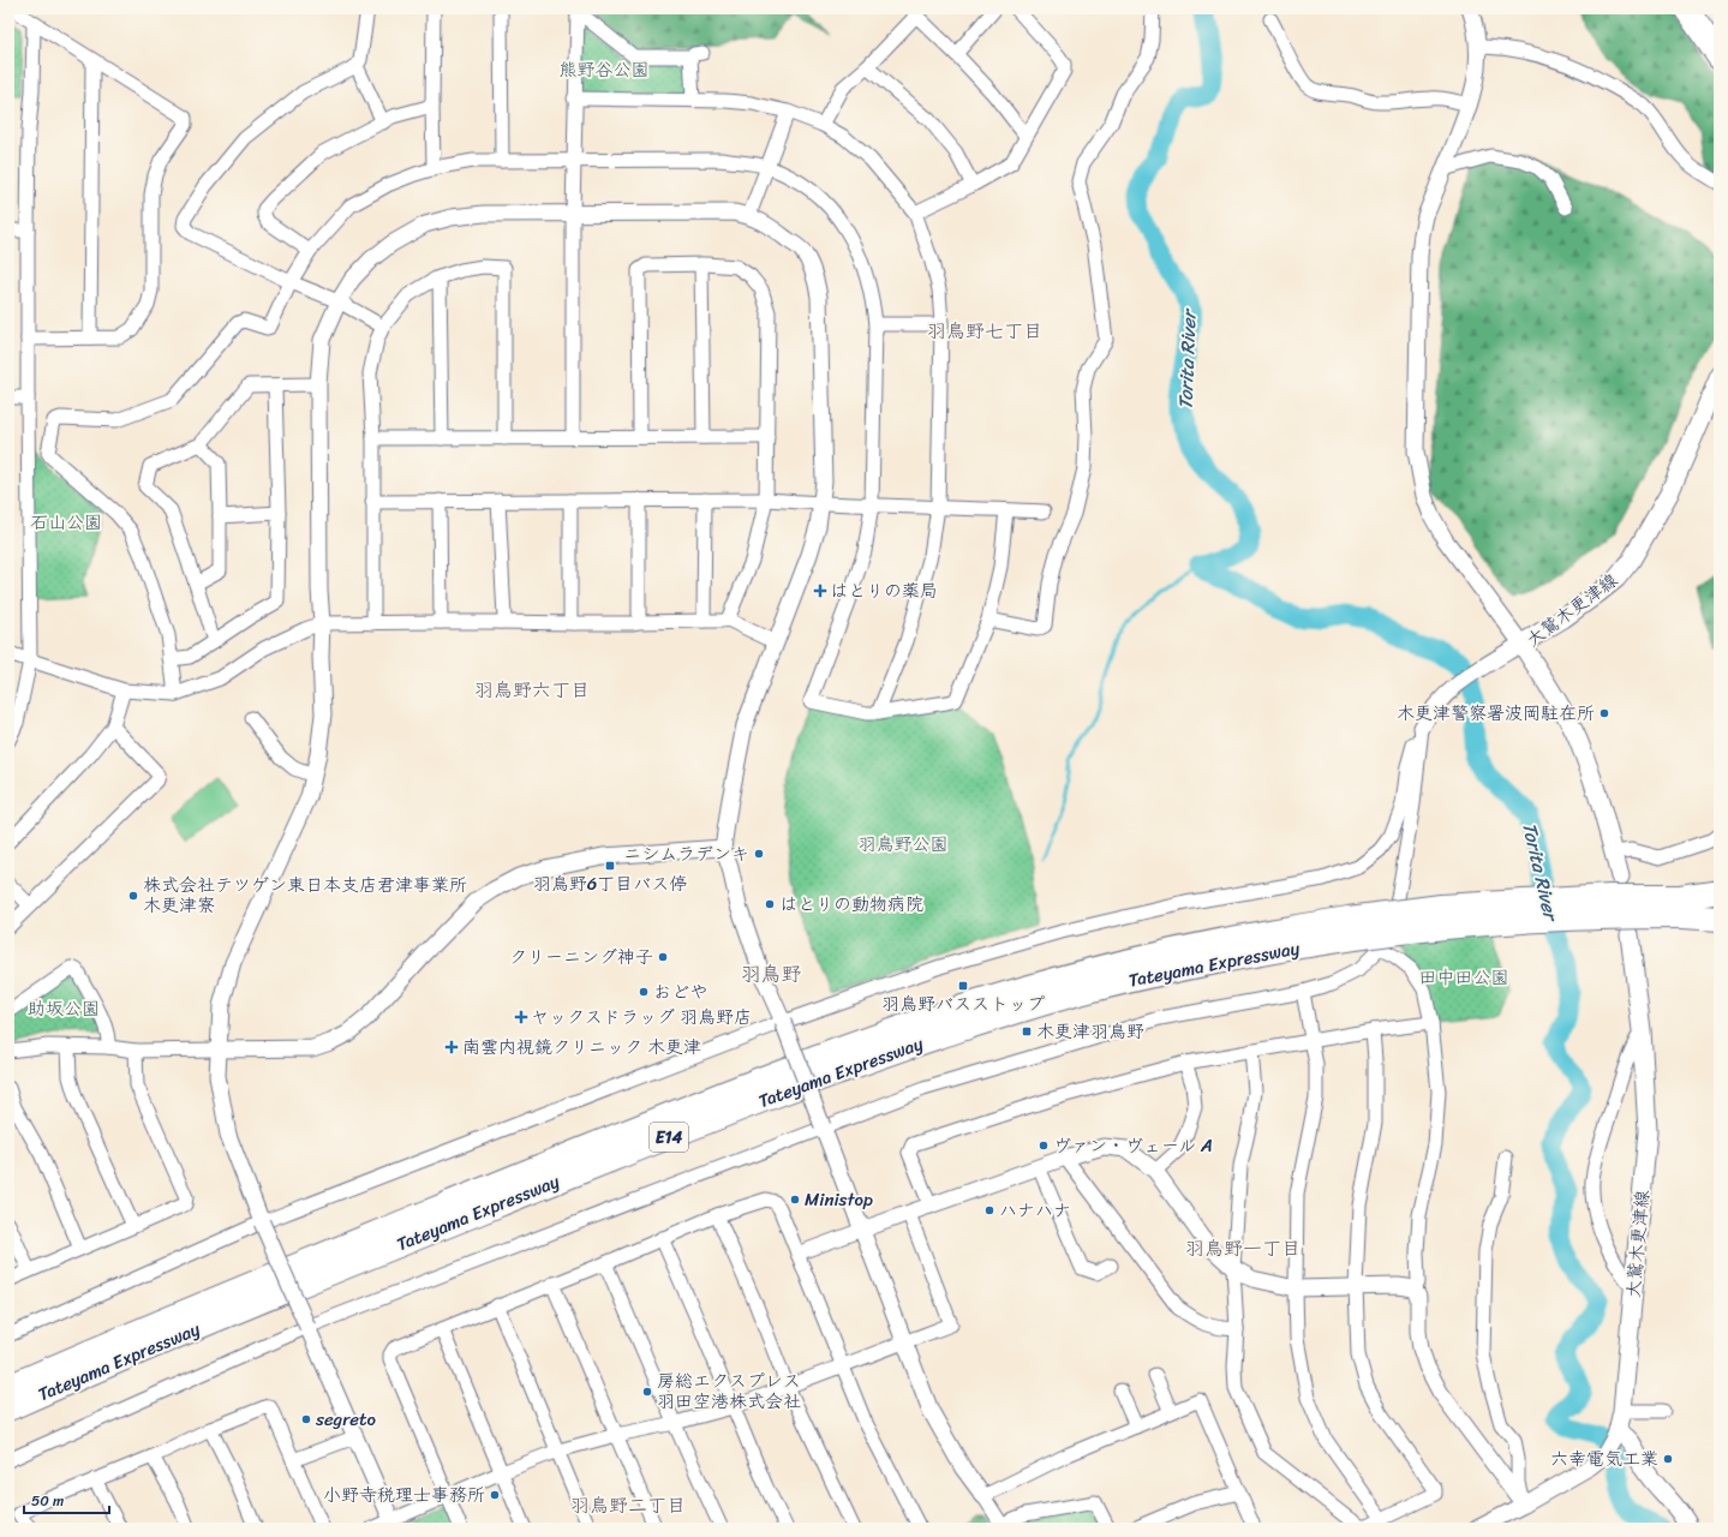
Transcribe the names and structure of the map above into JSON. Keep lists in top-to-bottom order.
{
  "streets": {
    "highway": ["Tateyama Expressway", "E14"],
    "main road": ["大鷲木更津線"]
  },
  "districts": [
    "羽鳥野七丁目",
    "羽鳥野六丁目",
    "羽鳥野",
    "羽鳥野一丁目",
    "羽鳥野二丁目"
  ],
  "water": ["Torita River"],
  "parks": [
    "熊野谷公園",
    "石山公園",
    "羽鳥野公園",
    "田中田公園",
    "助坂公園"
  ],
  "places": {
    "health": ["はとりの薬局", "ヤックスドラッグ 羽鳥野店", "南雲内視鏡クリニック 木更津"],
    "other": [
      "木更津警察署波岡駐在所",
      "ニシムラデンキ",
      "株式会社テツゲン東日本支店君津事業所 木更津寮",
      "はとりの動物病院",
      "クリーニング神子",
      "おどや",
      "ヴァン・ヴェール A",
      "Ministop",
      "ハナハナ",
      "房総エクスプレス 羽田空港株式会社",
      "segreto",
      "六幸電気工業",
      "小野寺税理士事務所"
    ],
    "transit": ["羽鳥野6丁目バス停", "羽鳥野バスストップ", "木更津羽鳥野"]
  },
  "scale_bar": "50 m"
}
